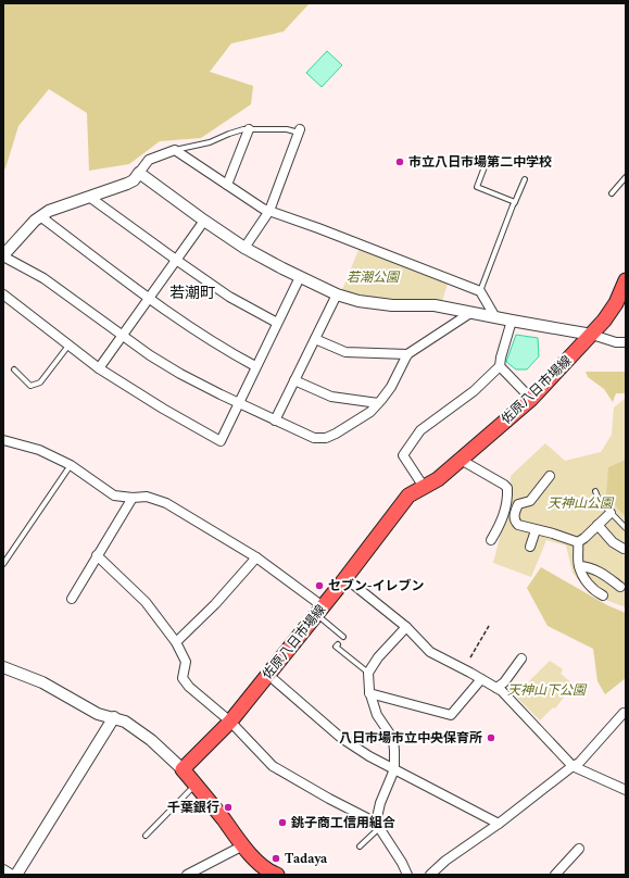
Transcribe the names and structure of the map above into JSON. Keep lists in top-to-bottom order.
{
  "streets": {
    "main road": ["佐原八日市場線"]
  },
  "districts": ["若潮町"],
  "parks": ["若潮公園", "天神山公園", "天神山下公園"],
  "places": [
    "市立八日市場第二中学校",
    "セブン-イレブン",
    "八日市場市立中央保育所",
    "千葉銀行",
    "銚子商工信用組合",
    "Tadaya"
  ]
}
